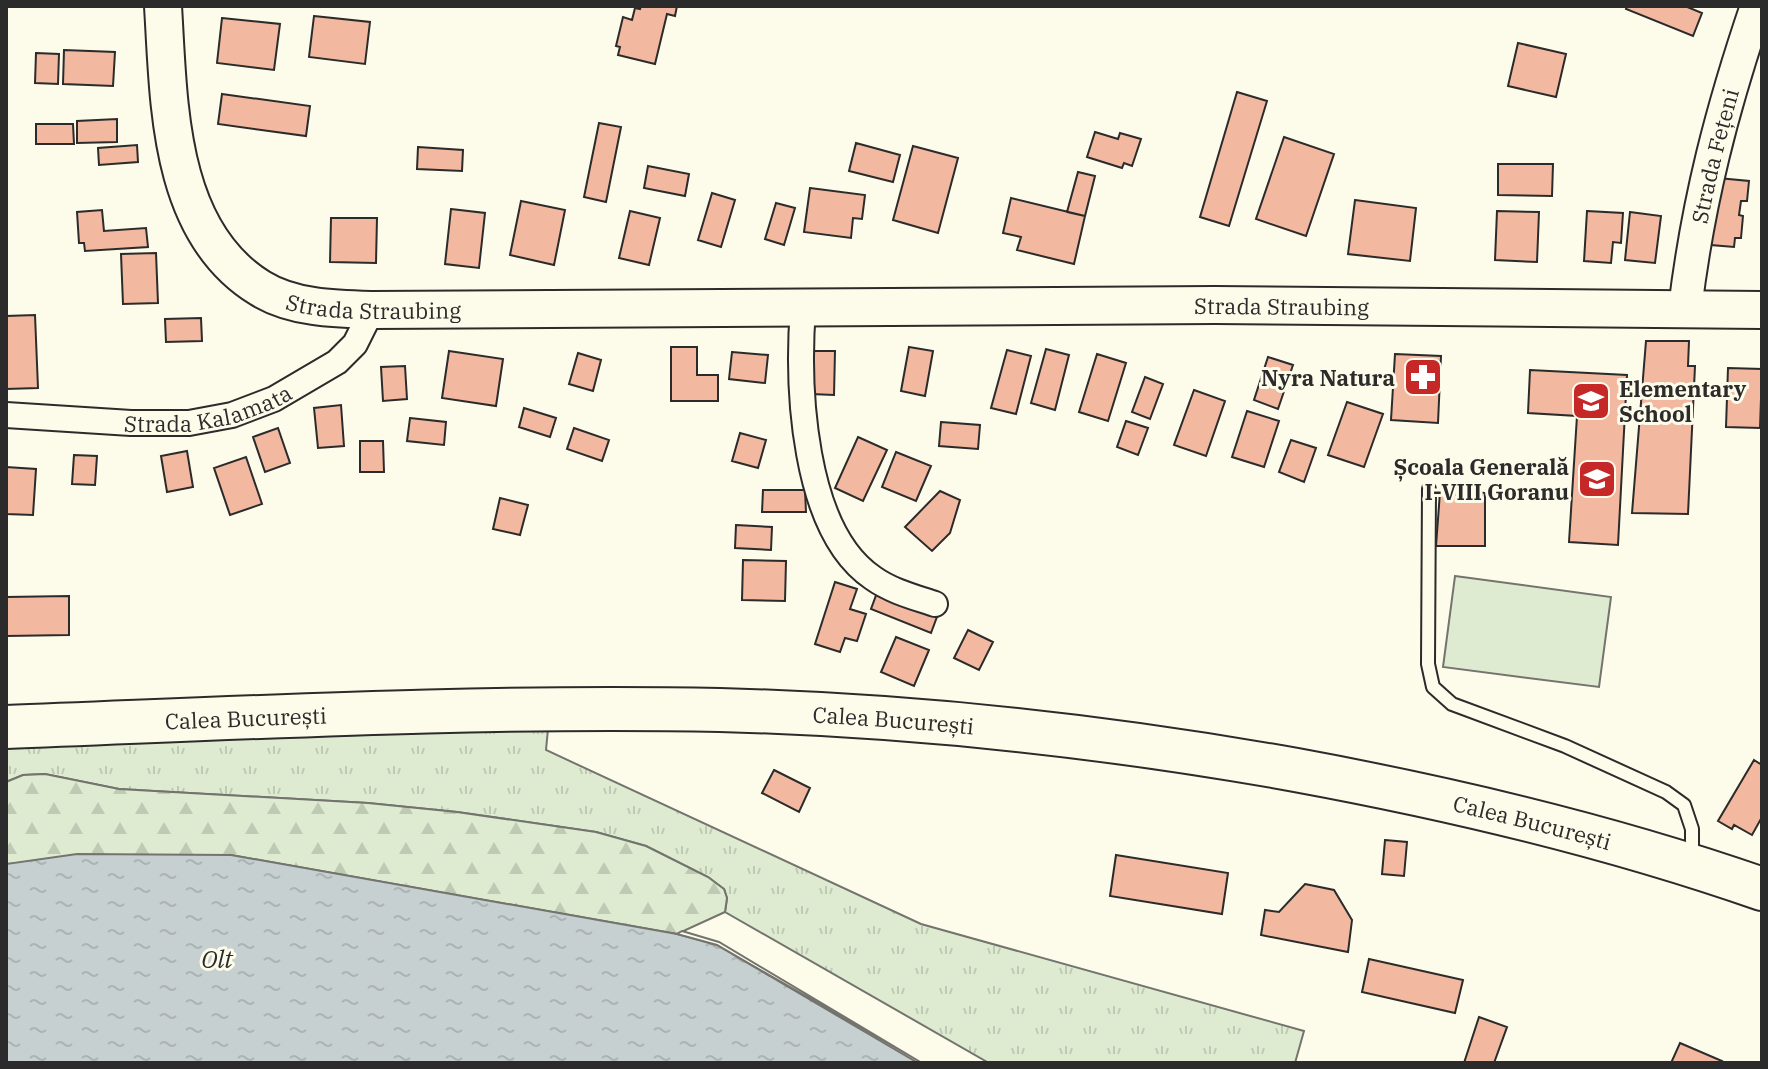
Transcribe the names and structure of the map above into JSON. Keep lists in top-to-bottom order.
{
  "streets": {
    "highway": ["Calea București"],
    "main road": ["Strada Straubing"],
    "street": ["Strada Fețeni", "Strada Kalamata"]
  },
  "crossings": [
    ["Strada Fețeni", "Strada Straubing"],
    ["Strada Straubing", "Strada Kalamata"]
  ],
  "water": ["Olt"],
  "places": {
    "pharmacy": ["Nyra Natura"],
    "school or university": ["Elementary School", "Școala Generală I-VIII Goranu"]
  }
}
